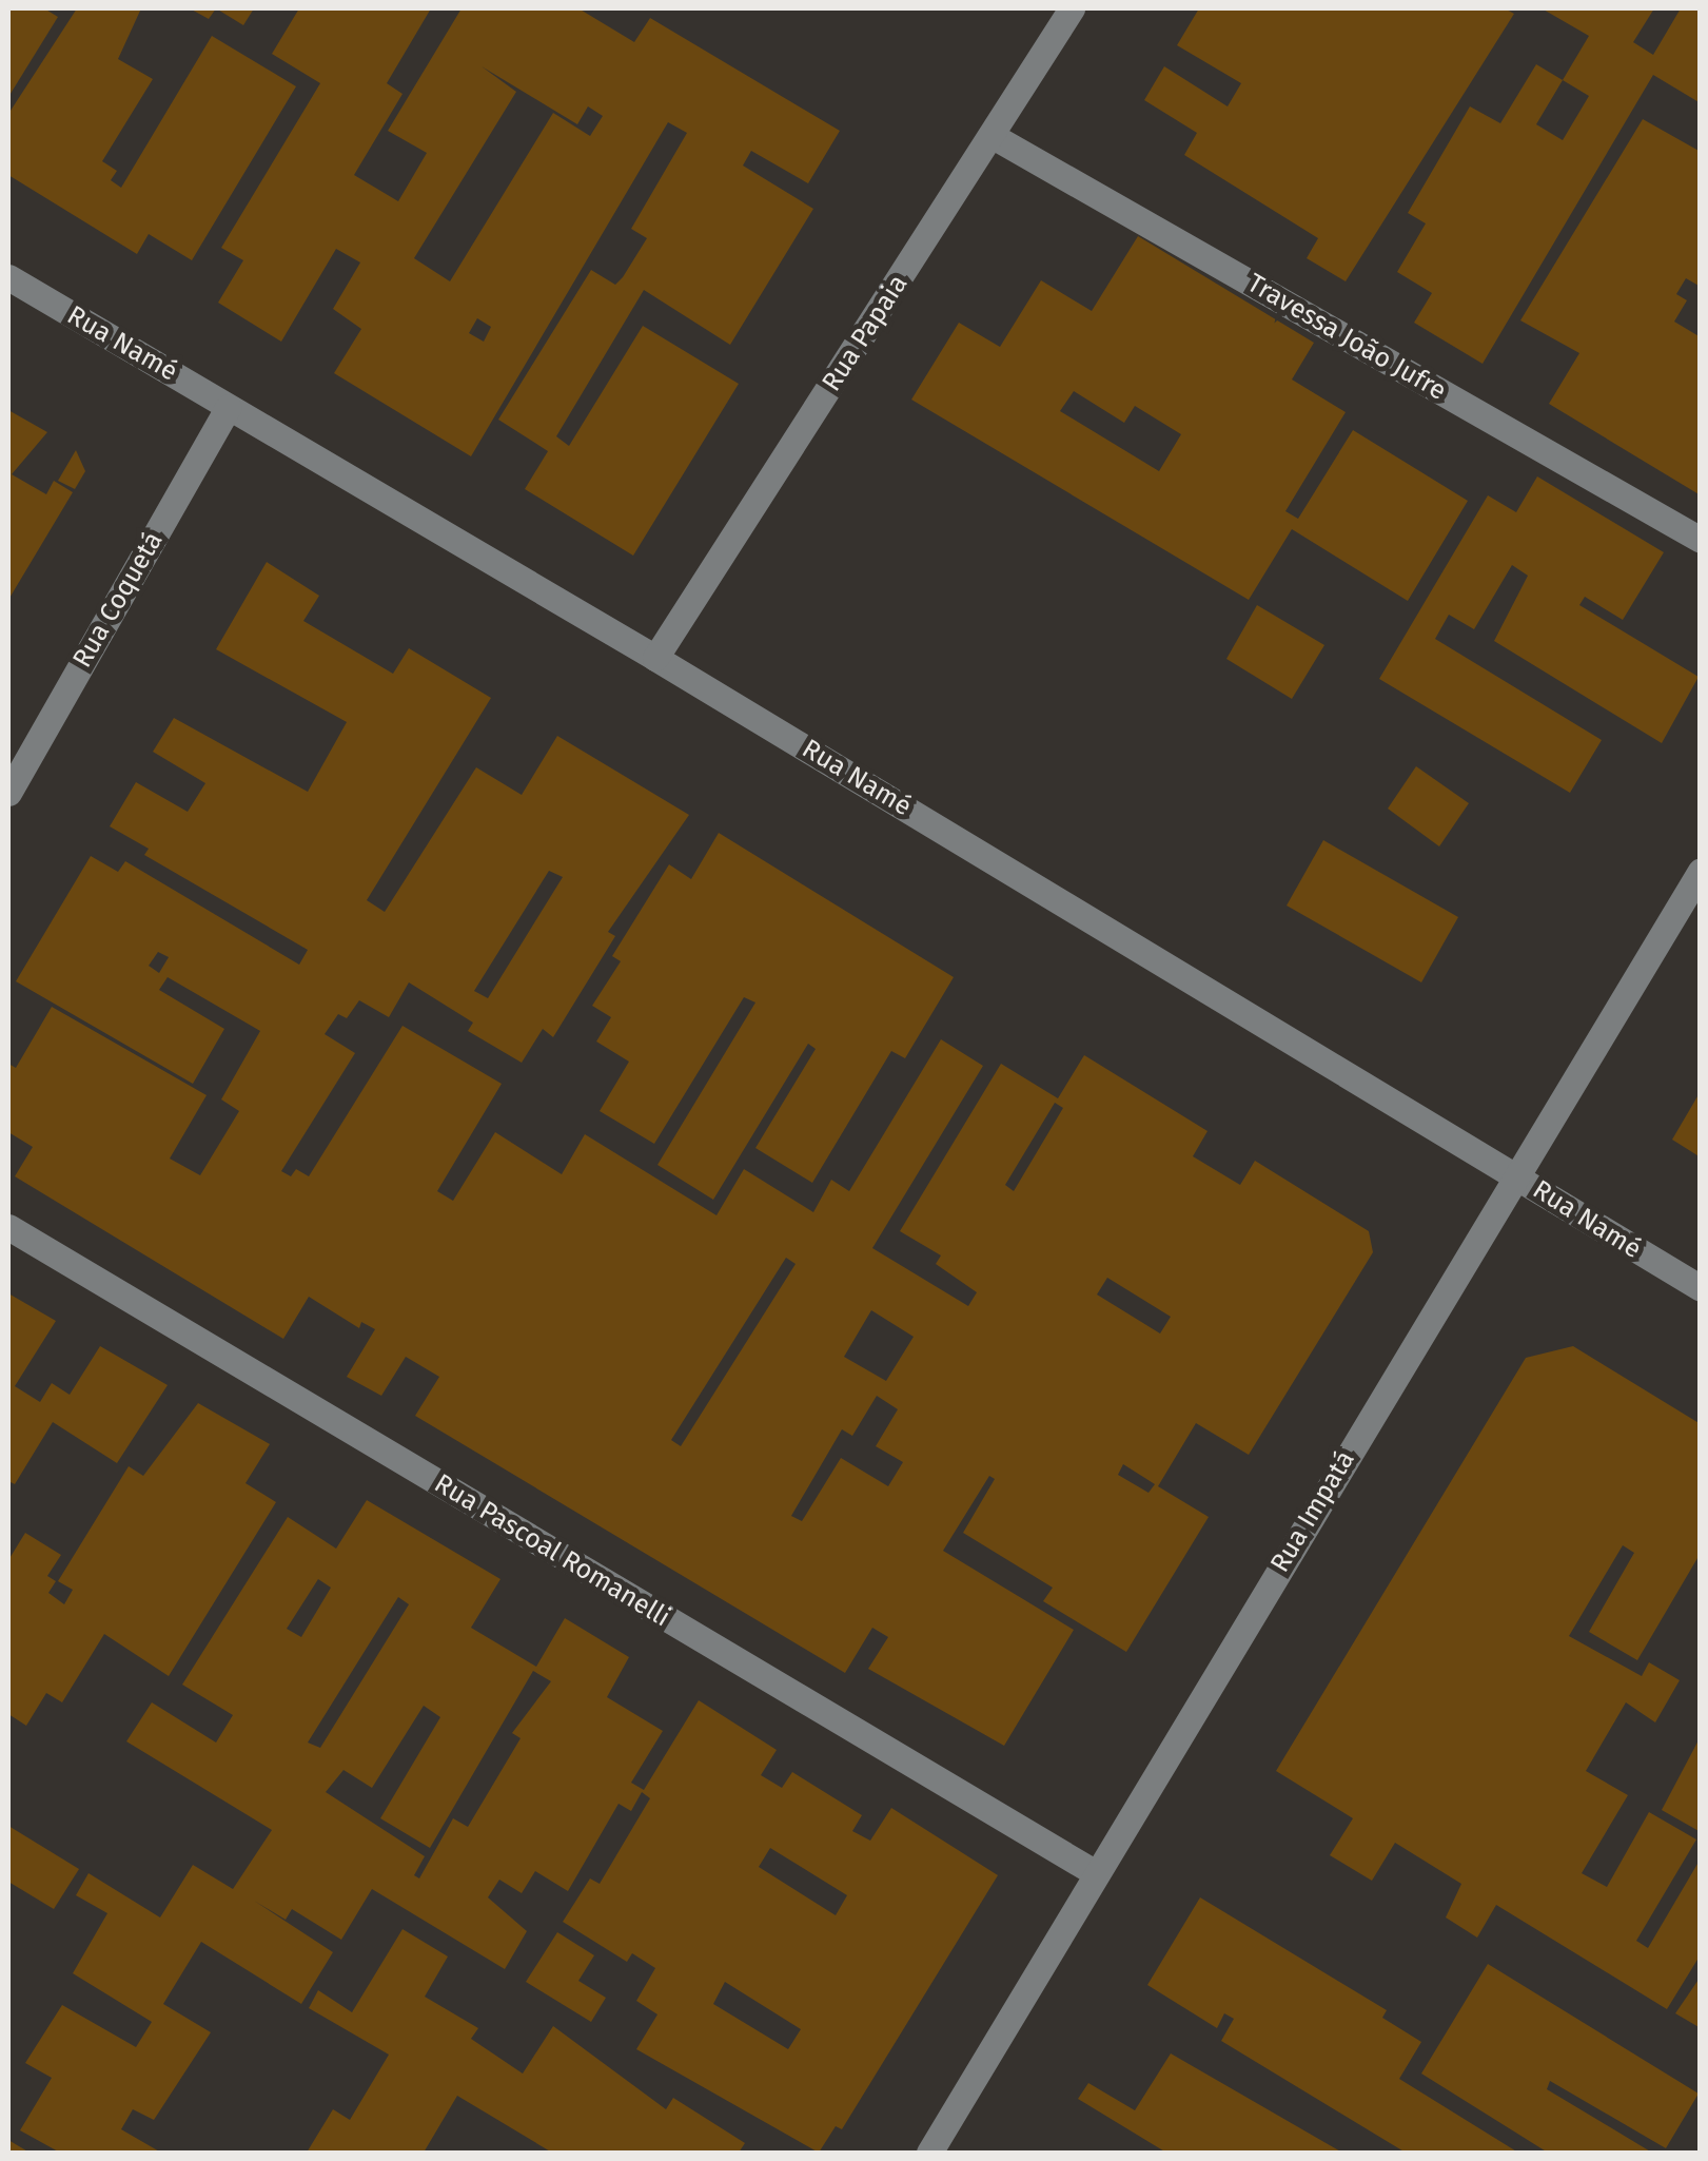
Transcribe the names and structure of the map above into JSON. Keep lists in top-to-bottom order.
{
  "streets": {
    "street": [
      "Rua Papaia",
      "Travessa João Jufre",
      "Rua Namé",
      "Rua Coquetá",
      "Rua Impatá",
      "Rua Pascoal Romanelli"
    ]
  },
  "crossings": [
    ["Rua Papaia", "Travessa João Jufre"],
    ["Rua Papaia", "Rua Namé"],
    ["Rua Namé", "Rua Coquetá"],
    ["Rua Namé", "Rua Impatá"],
    ["Rua Impatá", "Rua Pascoal Romanelli"]
  ]
}
